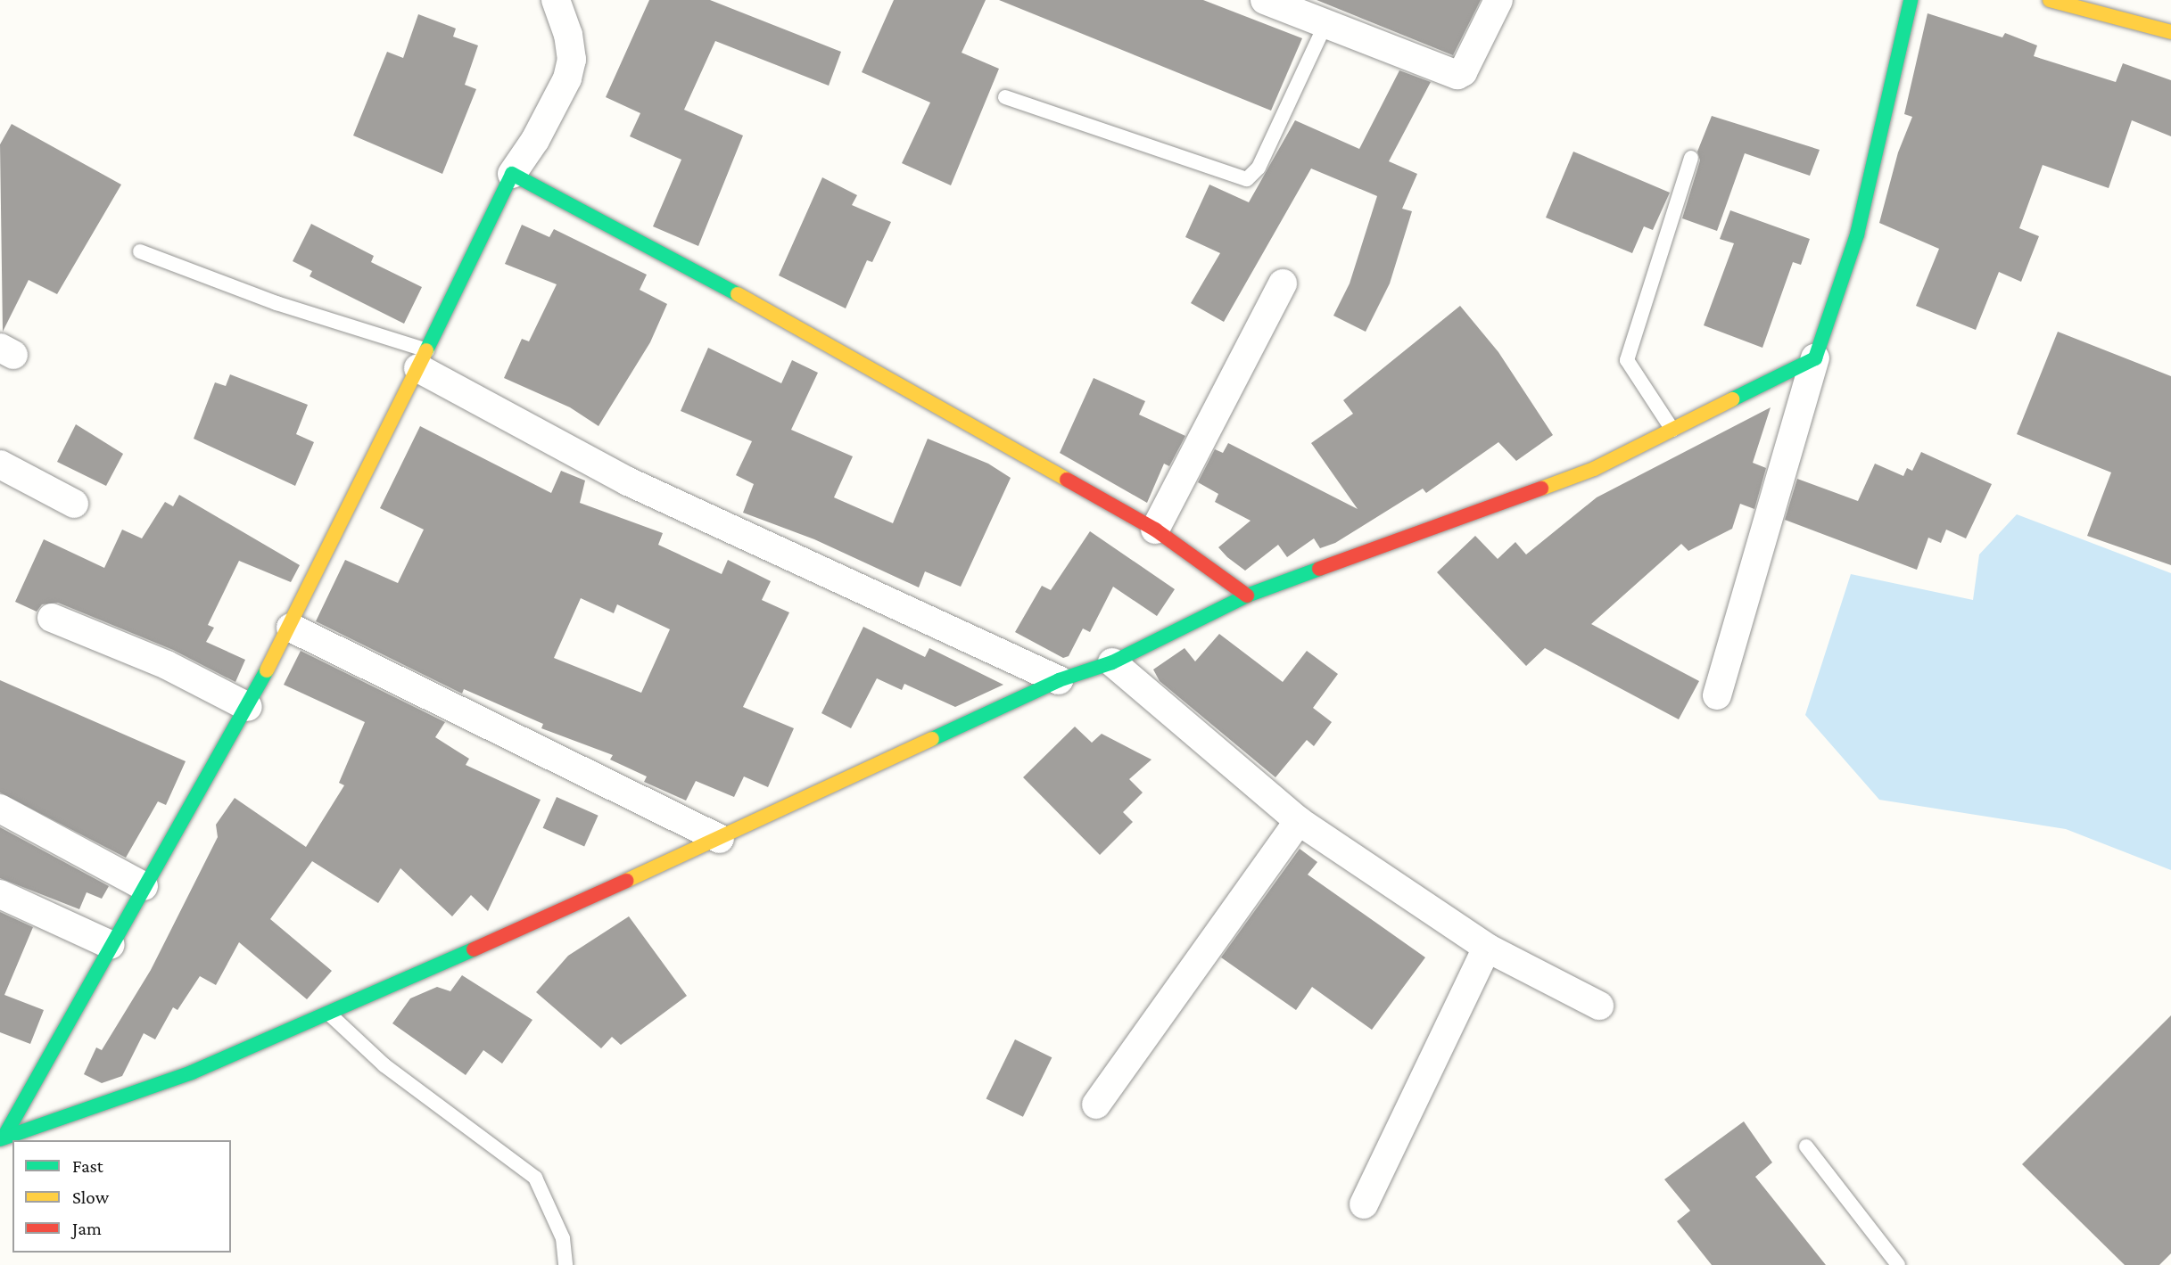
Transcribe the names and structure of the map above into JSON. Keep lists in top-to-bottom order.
{
  "legend": ["Fast", "Slow", "Jam"]
}
